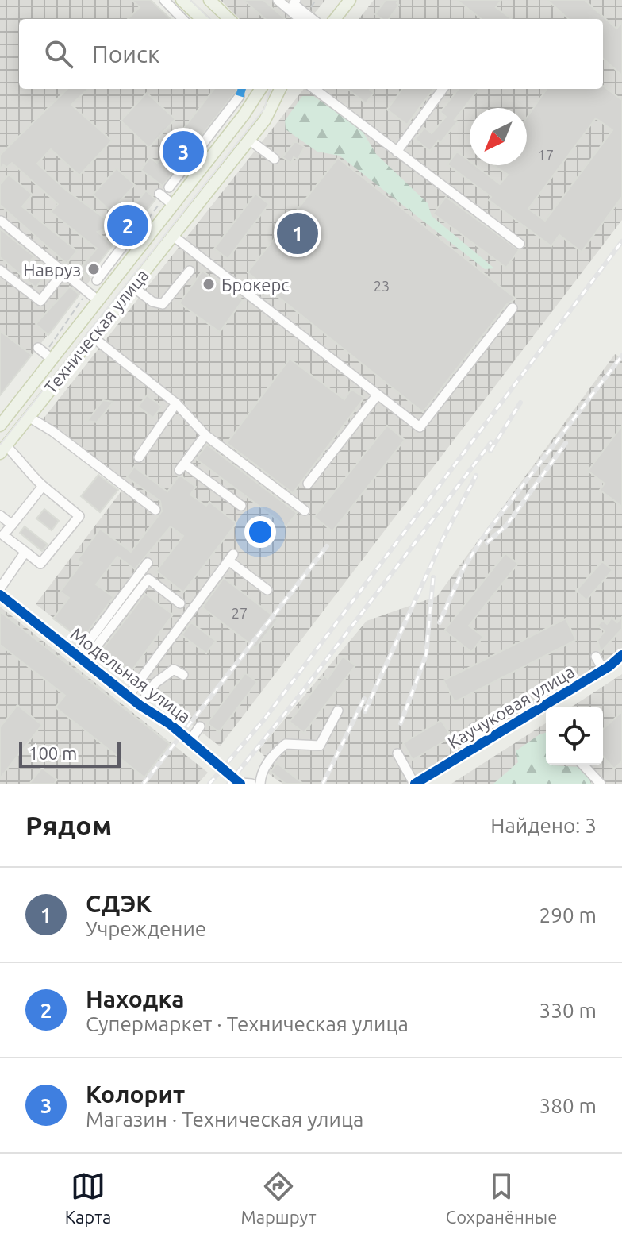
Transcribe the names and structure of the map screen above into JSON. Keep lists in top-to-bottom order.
{
  "streets": {
    "main road": ["Техническая улица"],
    "street": ["Модельная улица", "Каучуковая улица"]
  },
  "places": ["Навруз", "Брокерс"],
  "house_numbers": ["17", "23", "27"],
  "scale_bar": "100 m",
  "north": "bottom left",
  "page": {
    "search": "Поиск",
    "pins": ["3", "2", "1"],
    "scale": "100 m",
    "heading": ["Рядом", "Найдено: 3"],
    "list": [
      {
        "mark": "1",
        "name": "СДЭК",
        "note": "Учреждение",
        "value": "290 m"
      },
      {
        "mark": "2",
        "name": "Находка",
        "note": "Супермаркет · Техническая улица",
        "value": "330 m"
      },
      {
        "mark": "3",
        "name": "Колорит",
        "note": "Магазин · Техническая улица",
        "value": "380 m"
      }
    ],
    "nav": ["Карта", "Маршрут", "Сохранённые"]
  }
}
